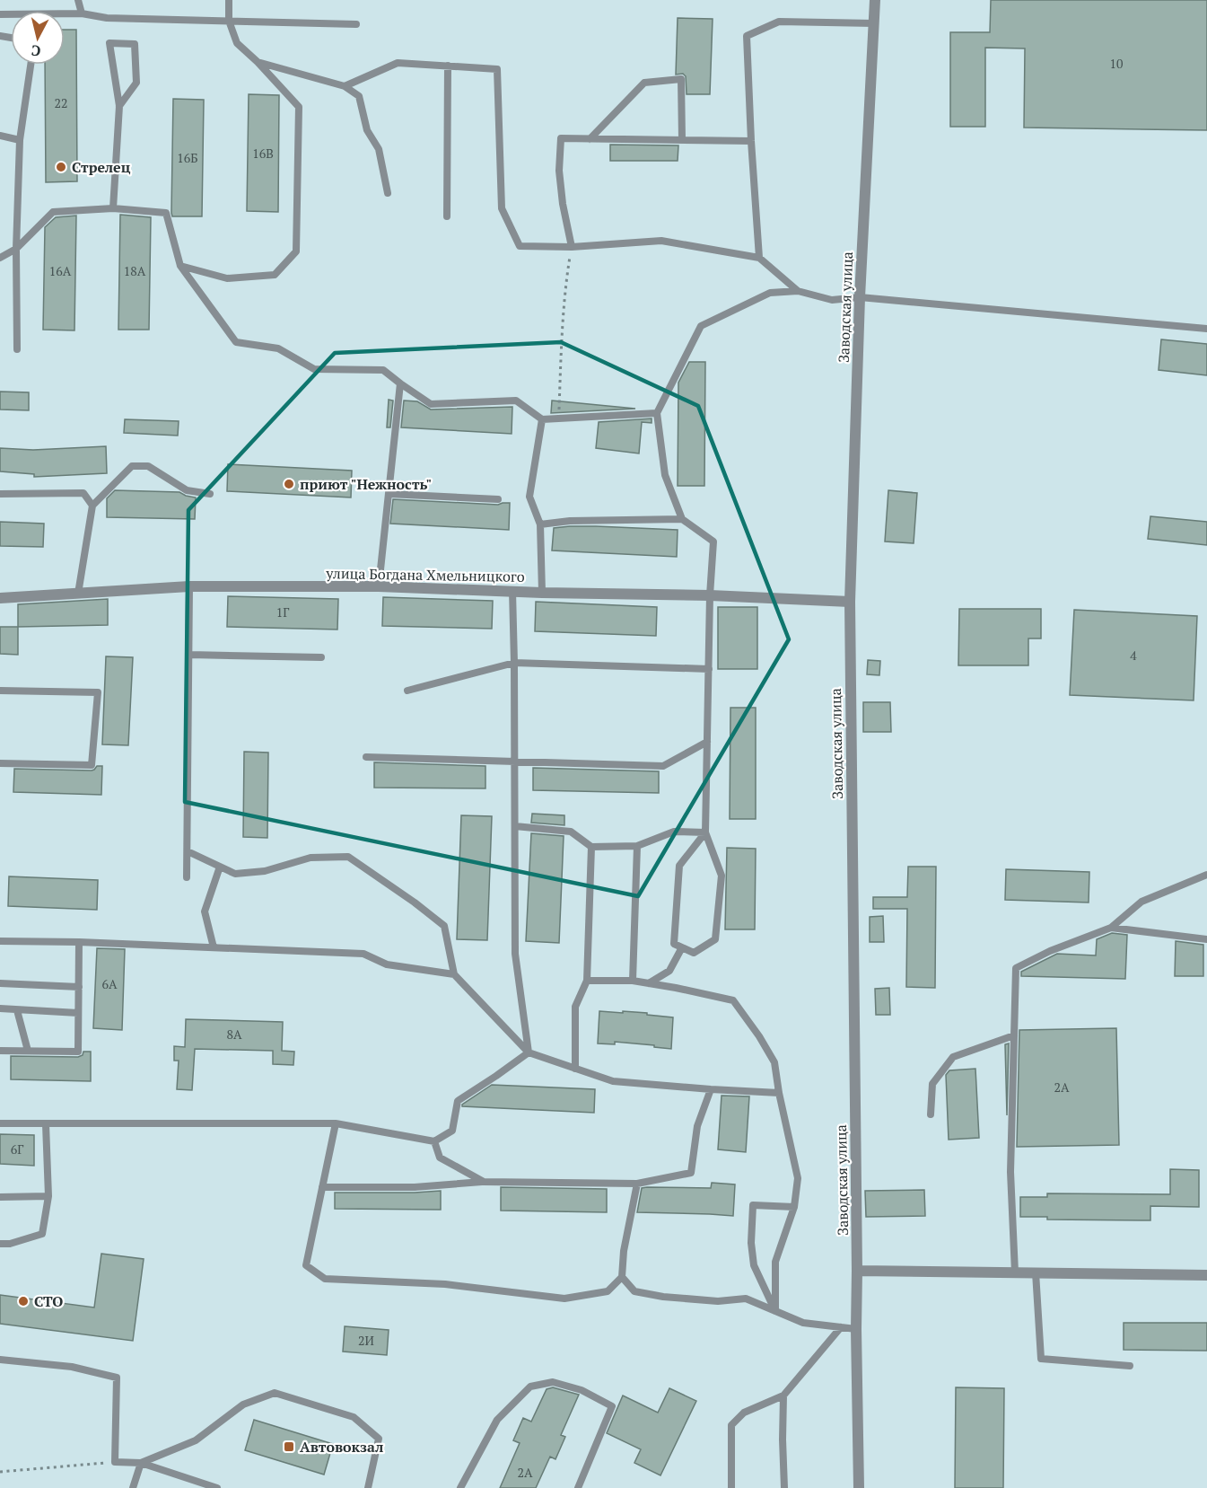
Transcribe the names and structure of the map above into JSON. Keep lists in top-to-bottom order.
{
  "streets": {
    "street": ["Заводская улица", "улица Богдана Хмельницкого"]
  },
  "crossings": [
    ["Заводская улица", "улица Богдана Хмельницкого"]
  ],
  "places": {
    "other": ["Стрелец", "приют \"Нежность\"", "СТО"],
    "transit": ["Автовокзал"]
  },
  "house_numbers": [
    "10",
    "22",
    "16В",
    "16Б",
    "16А",
    "18А",
    "1Г",
    "4",
    "6А",
    "8А",
    "2А",
    "6Г",
    "2И",
    "2А"
  ],
  "north": "bottom"
}
